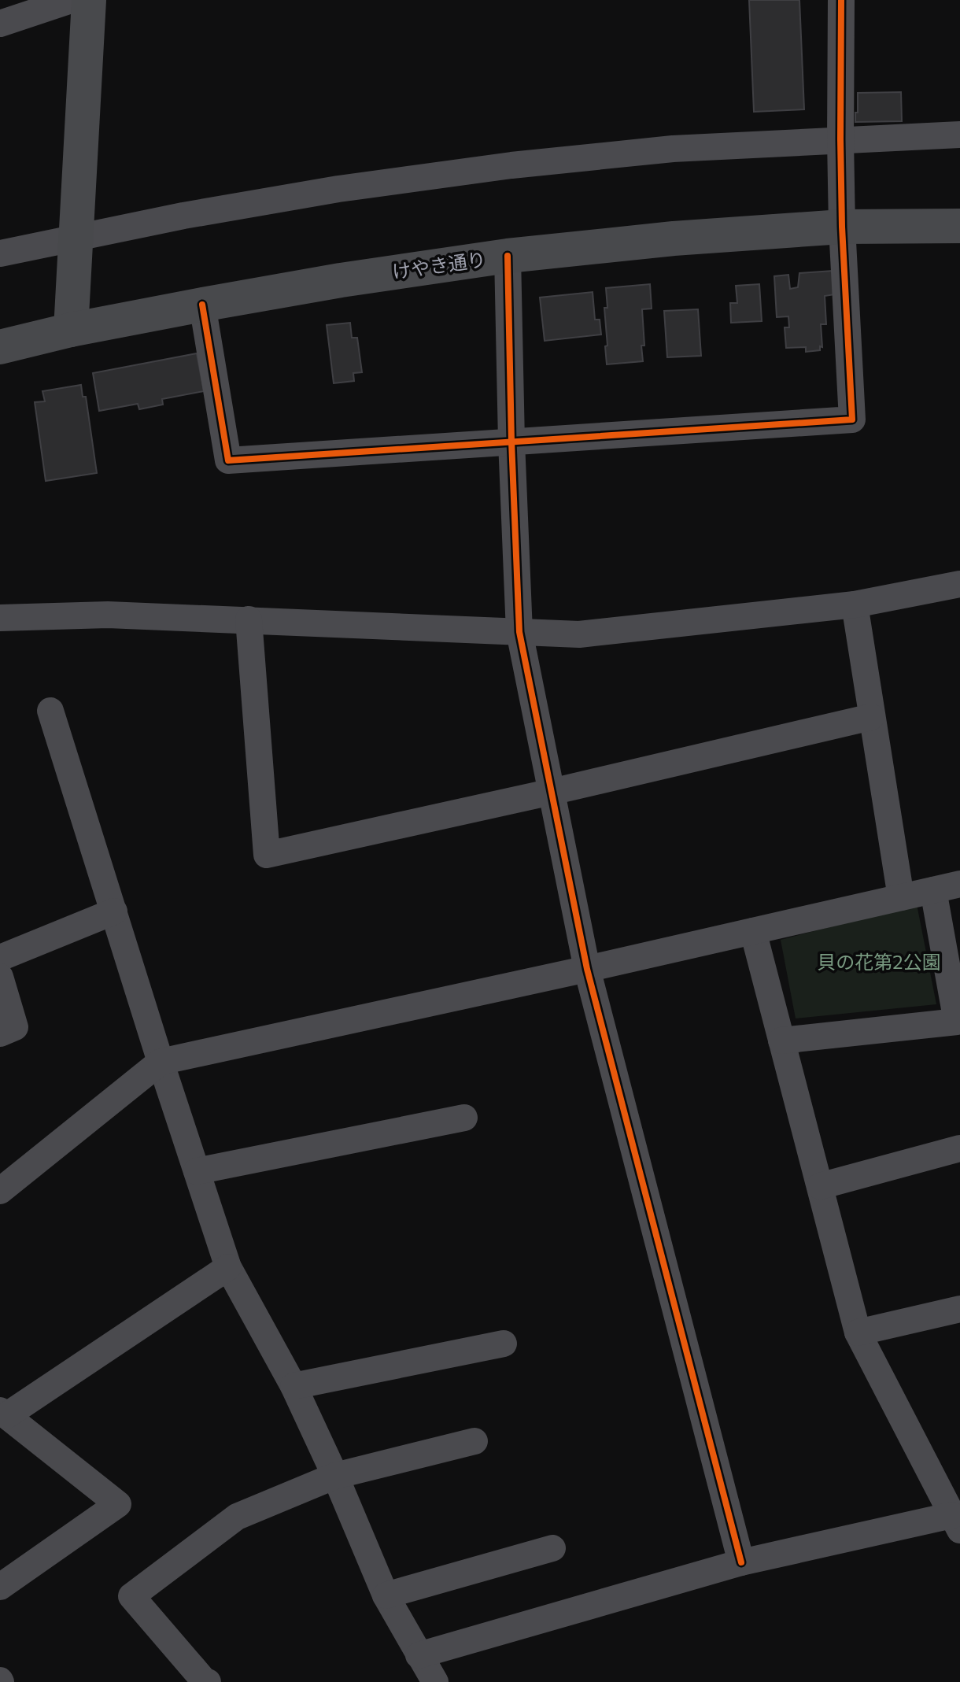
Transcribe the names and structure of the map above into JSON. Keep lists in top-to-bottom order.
{
  "streets": {
    "street": ["けやき通り"]
  },
  "parks": ["貝の花第2公園"]
}
